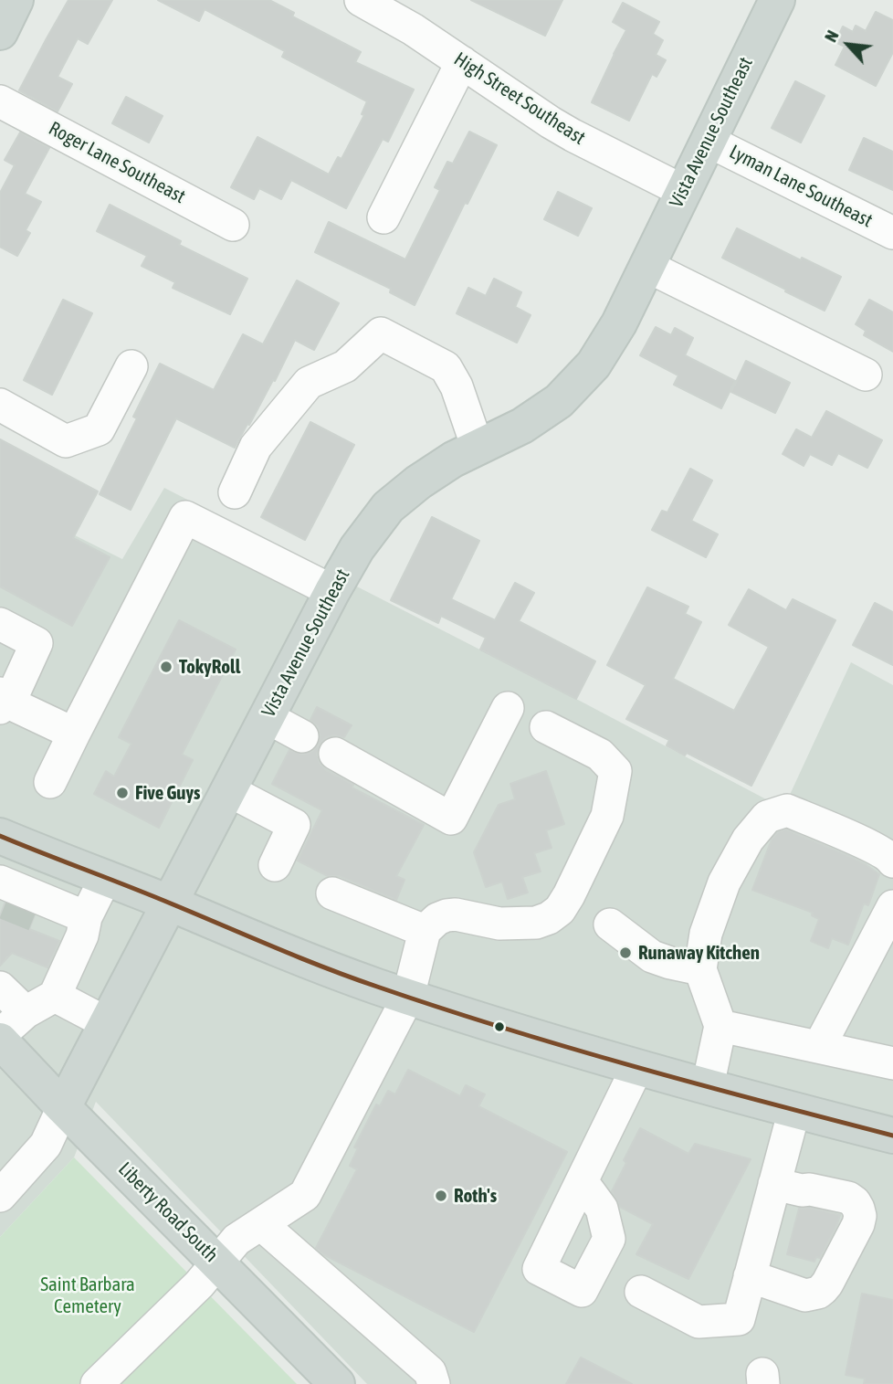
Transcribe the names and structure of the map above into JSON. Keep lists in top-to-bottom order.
{
  "streets": {
    "main road": ["Vista Avenue Southeast", "Liberty Road South"],
    "street": ["High Street Southeast", "Roger Lane Southeast", "Lyman Lane Southeast"]
  },
  "crossings": [
    ["High Street Southeast", "Vista Avenue Southeast"],
    ["Vista Avenue Southeast", "Lyman Lane Southeast"],
    ["Vista Avenue Southeast", "Liberty Road South"]
  ],
  "parks": ["Saint Barbara Cemetery"],
  "places": [
    "TokyRoll",
    "Five Guys",
    "Runaway Kitchen",
    "Roth's"
  ],
  "north": "top left"
}
